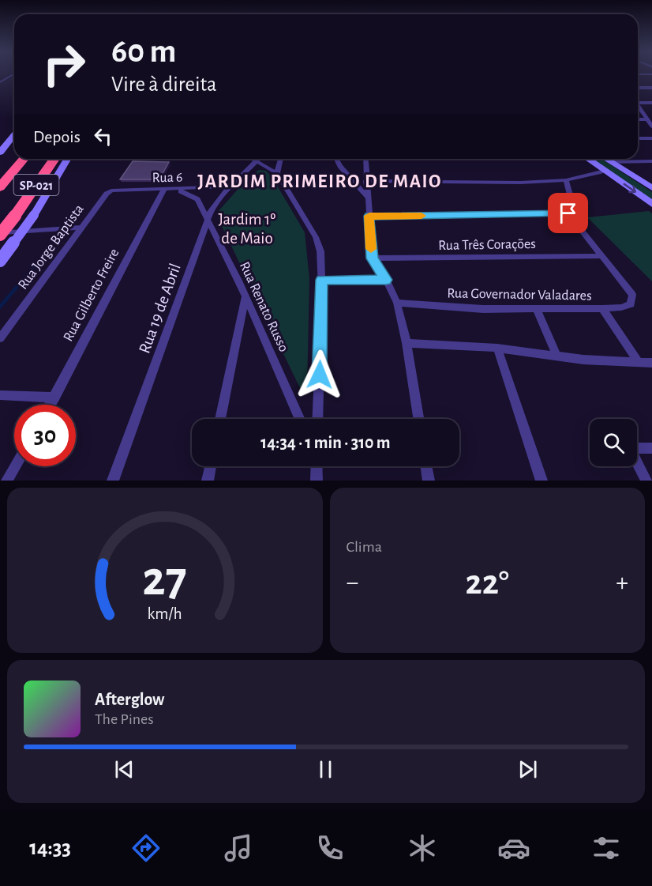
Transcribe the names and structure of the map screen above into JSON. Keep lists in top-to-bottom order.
{
  "streets": {
    "highway": ["SP-021"],
    "street": [
      "Rua 6",
      "Rua Três Corações",
      "Rua Jorge Baptista",
      "Rua Governador Valadares",
      "Rua Gilberto Freire",
      "Rua Renato Russo",
      "Rua 19 de Abril"
    ]
  },
  "crossings": [
    ["Rua 6", "Rua Jorge Baptista"],
    ["Rua 6", "Rua Gilberto Freire"],
    ["Rua 6", "Rua Renato Russo"],
    ["Rua 6", "Rua 19 de Abril"],
    ["Rua Três Corações", "Rua Governador Valadares"],
    ["Rua Gilberto Freire", "Rua Renato Russo"],
    ["Rua Renato Russo", "Rua 19 de Abril"]
  ],
  "districts": ["JARDIM PRIMEIRO DE MAIO", "Jardim 1º de Maio"],
  "page": {
    "turn": ["60 m", "Vire à direita"],
    "then": "Depois",
    "limit": "30",
    "trip": "14:34 · 1 min · 310 m",
    "tile": "Clima",
    "heat": ["−", "22°", "+"],
    "song": ["Afterglow", "The Pines"],
    "tabs": "14:33",
    "gauge": ["27", "km/h"]
  }
}
